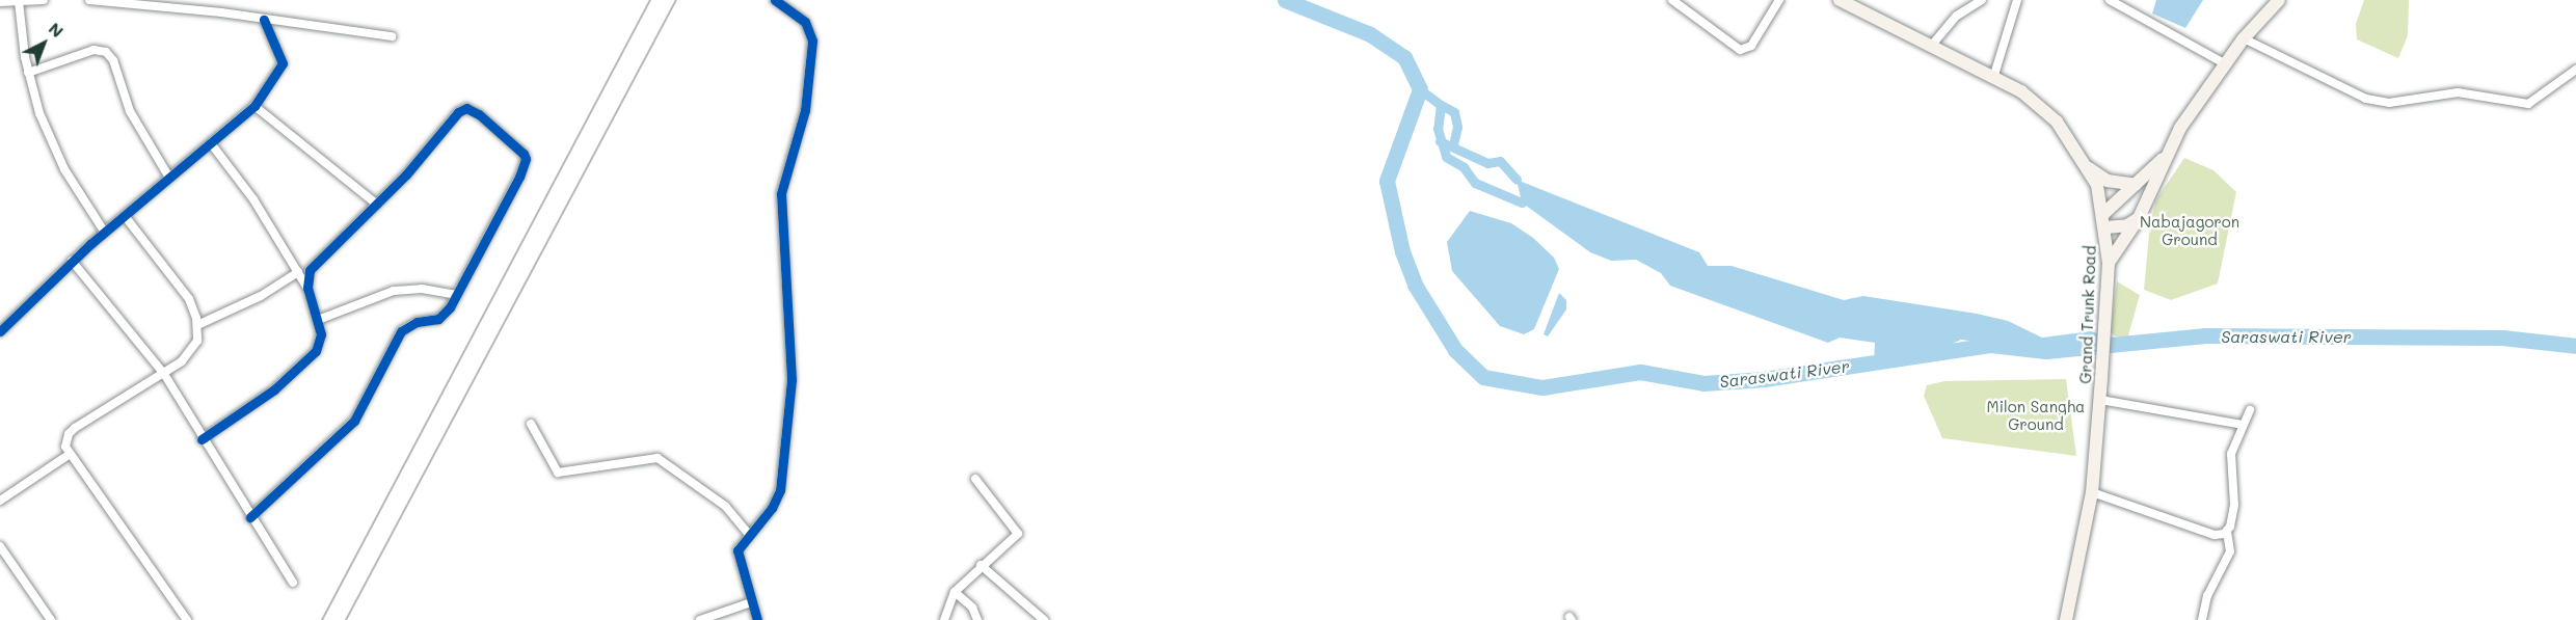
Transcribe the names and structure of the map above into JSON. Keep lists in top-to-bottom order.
{
  "streets": {
    "main road": ["Grand Trunk Road"]
  },
  "water": ["Saraswati River"],
  "parks": ["Nabajagoron Ground", "Milon Sangha Ground"],
  "north": "top right"
}
